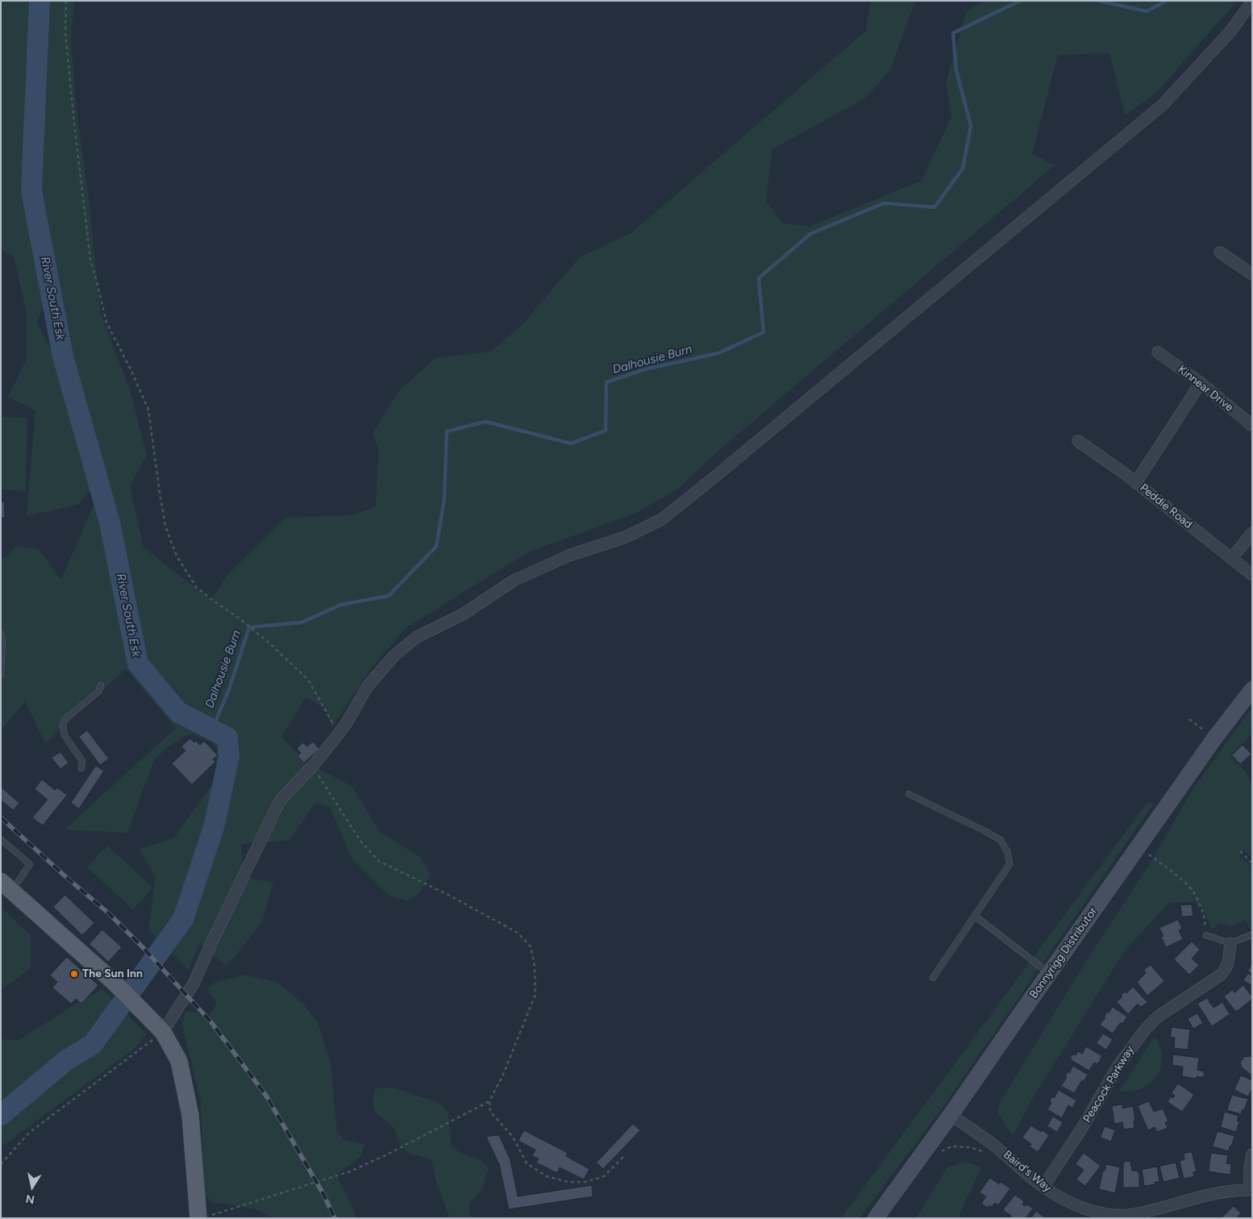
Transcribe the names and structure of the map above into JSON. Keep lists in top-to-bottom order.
{
  "streets": {
    "main road": ["Bonnyrigg Distributor"],
    "street": [
      "Kinnear Drive",
      "Peddie Road",
      "Peacock Parkway",
      "Baird's Way"
    ]
  },
  "crossings": [
    ["Bonnyrigg Distributor", "Baird's Way"],
    ["Peacock Parkway", "Baird's Way"]
  ],
  "water": ["River South Esk", "Dalhousie Burn"],
  "places": ["The Sun Inn"],
  "north": "bottom"
}
